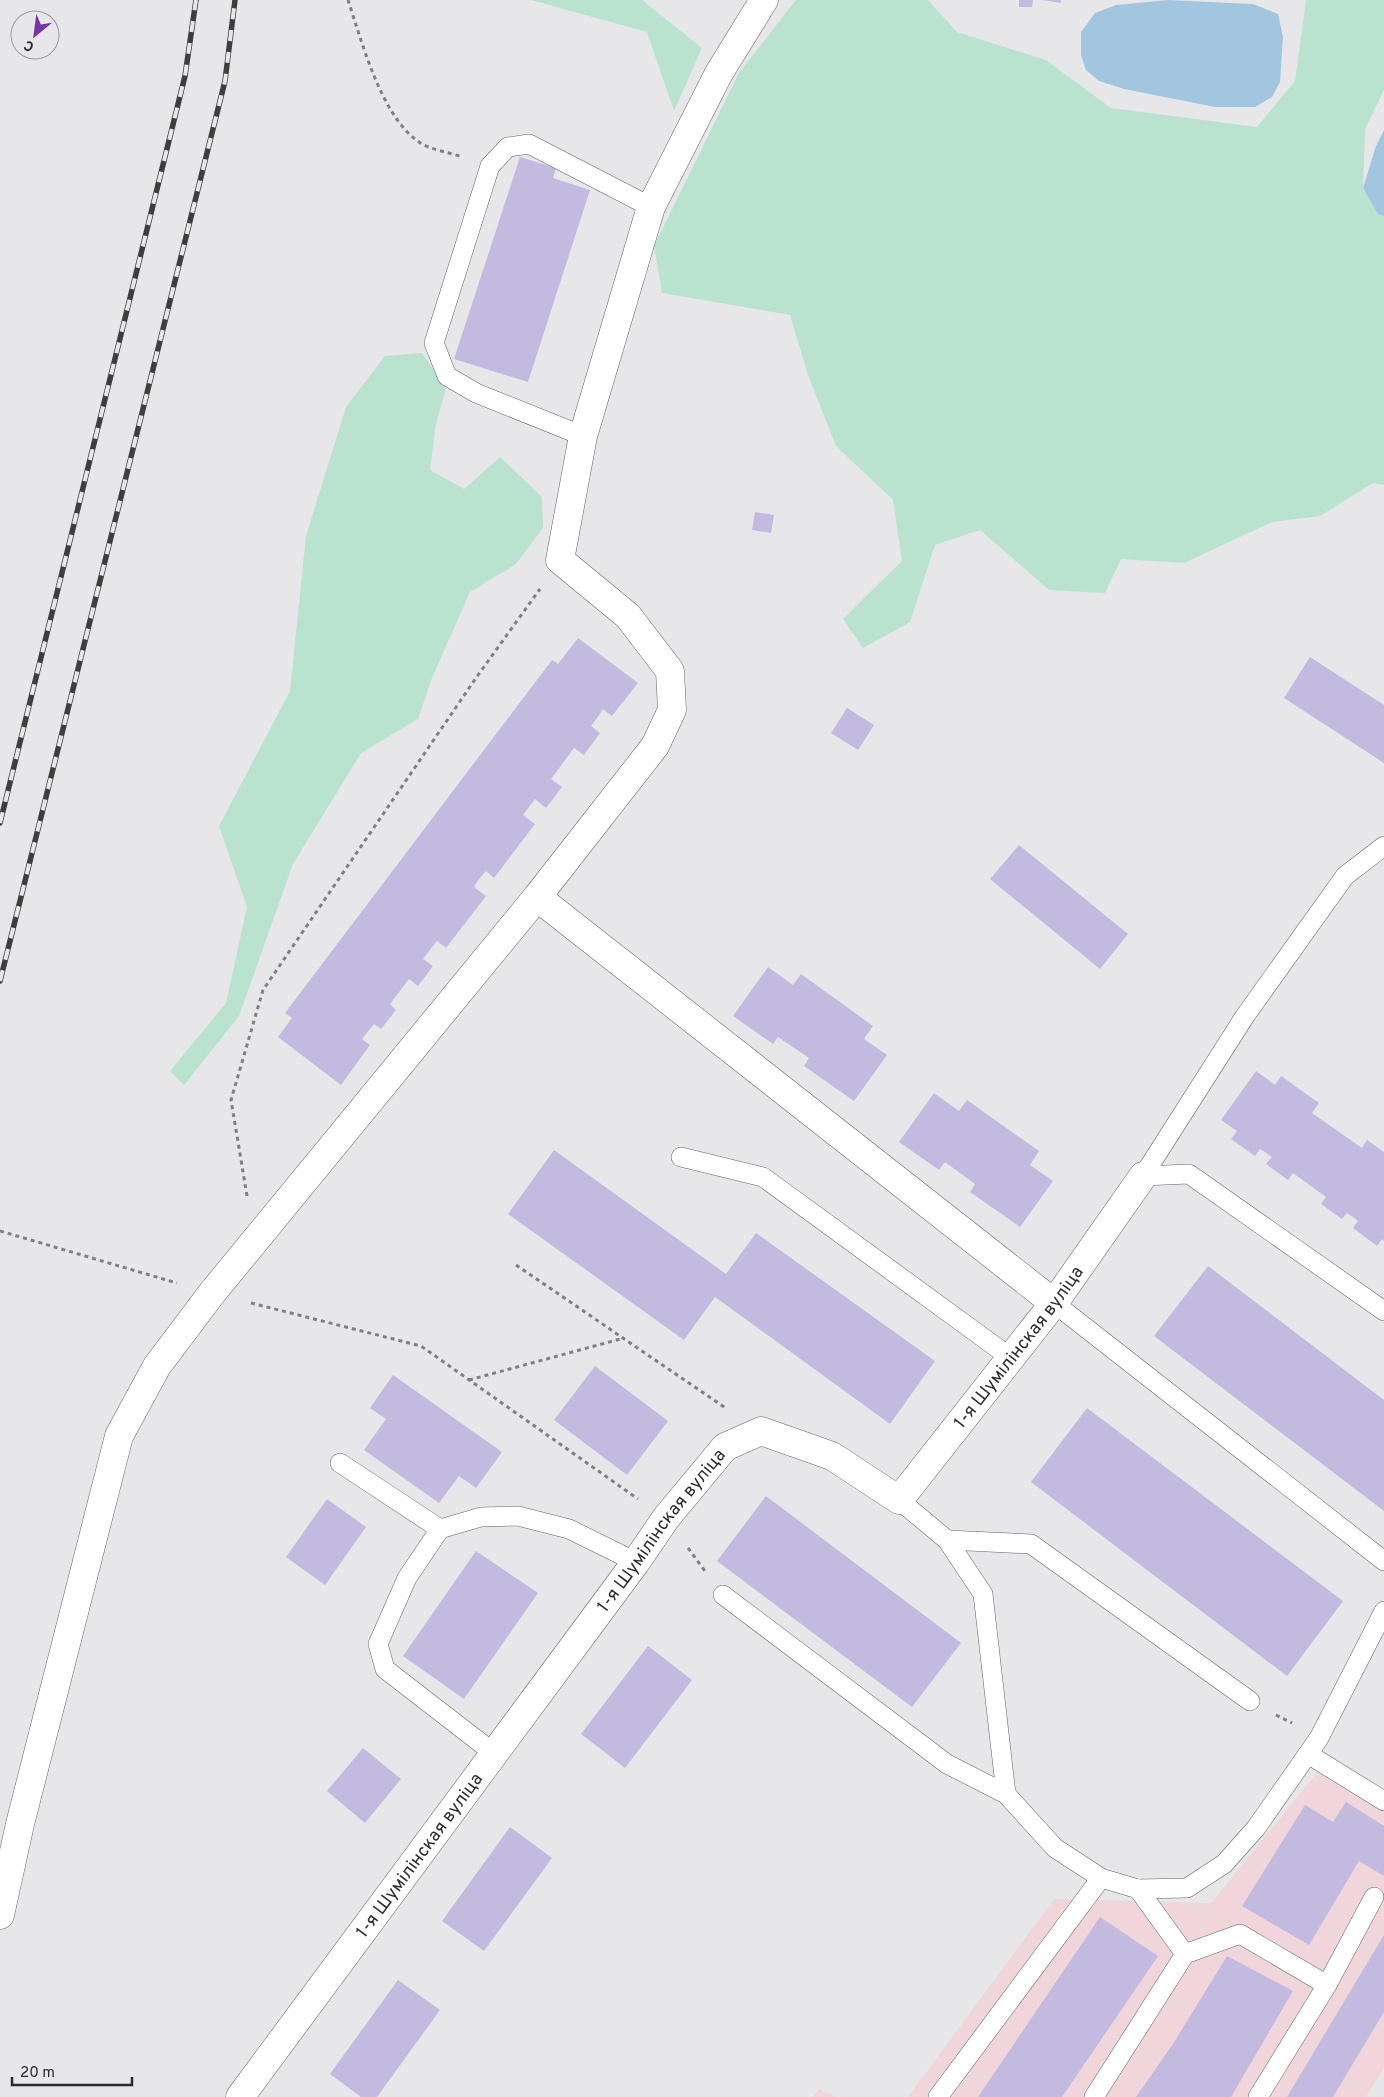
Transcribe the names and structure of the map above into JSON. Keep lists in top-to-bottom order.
{
  "streets": {
    "street": ["1-я Шумілінская вуліца"]
  },
  "scale_bar": "20 m",
  "north": "bottom left"
}
